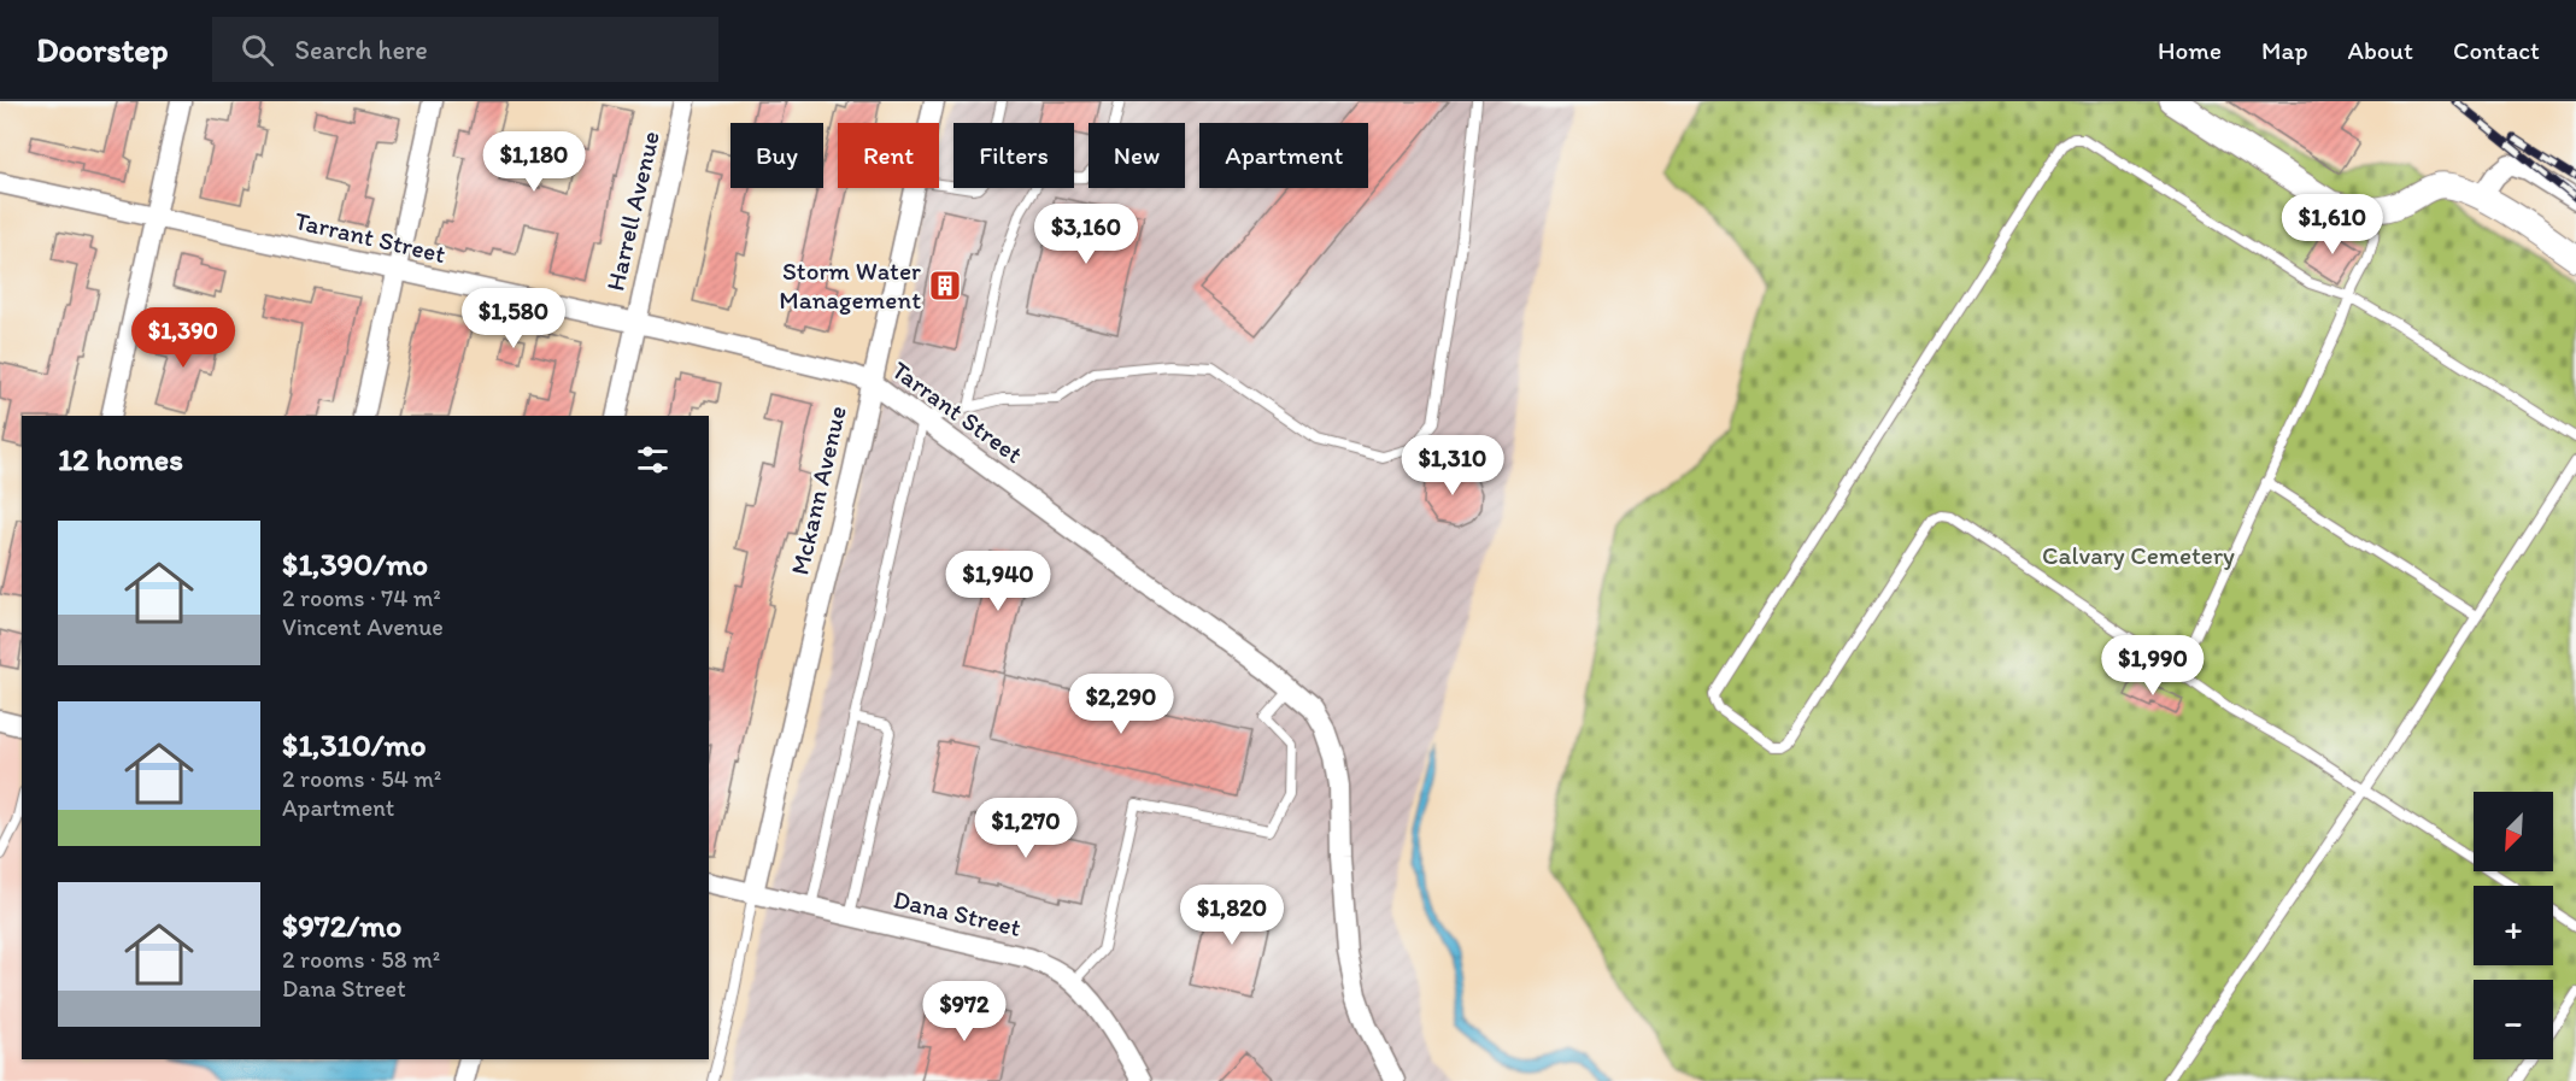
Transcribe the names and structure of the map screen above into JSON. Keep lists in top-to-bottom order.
{
  "streets": {
    "street": [
      "Harrell Avenue",
      "Tarrant Street",
      "Mckann Avenue",
      "Dana Street"
    ]
  },
  "crossings": [
    ["Harrell Avenue", "Tarrant Street"],
    ["Tarrant Street", "Mckann Avenue"],
    ["Mckann Avenue", "Dana Street"]
  ],
  "parks": ["Calvary Cemetery"],
  "places": {
    "building": ["Storm Water Management"]
  },
  "north": "bottom left",
  "page": {
    "header": "Doorstep",
    "search": "Search here",
    "nav": [
      "Home",
      "Map",
      "About",
      "Contact"
    ],
    "chip": [
      "Buy",
      "Rent",
      "Filters",
      "New",
      "Apartment"
    ],
    "price": [
      "$1,180",
      "$1,610",
      "$3,160",
      "$1,580",
      "$1,390",
      "$1,310",
      "$1,940",
      "$1,990",
      "$2,290",
      "$1,270",
      "$1,820",
      "$972"
    ],
    "heading": "12 homes",
    "list": [
      {
        "name": "$1,390/mo",
        "note": "2 rooms · 74 m² · Vincent Avenue"
      },
      {
        "name": "$1,310/mo",
        "note": "2 rooms · 54 m² · Apartment"
      },
      {
        "name": "$972/mo",
        "note": "2 rooms · 58 m² · Dana Street"
      }
    ],
    "map_buttons": ["+", "−"]
  }
}
